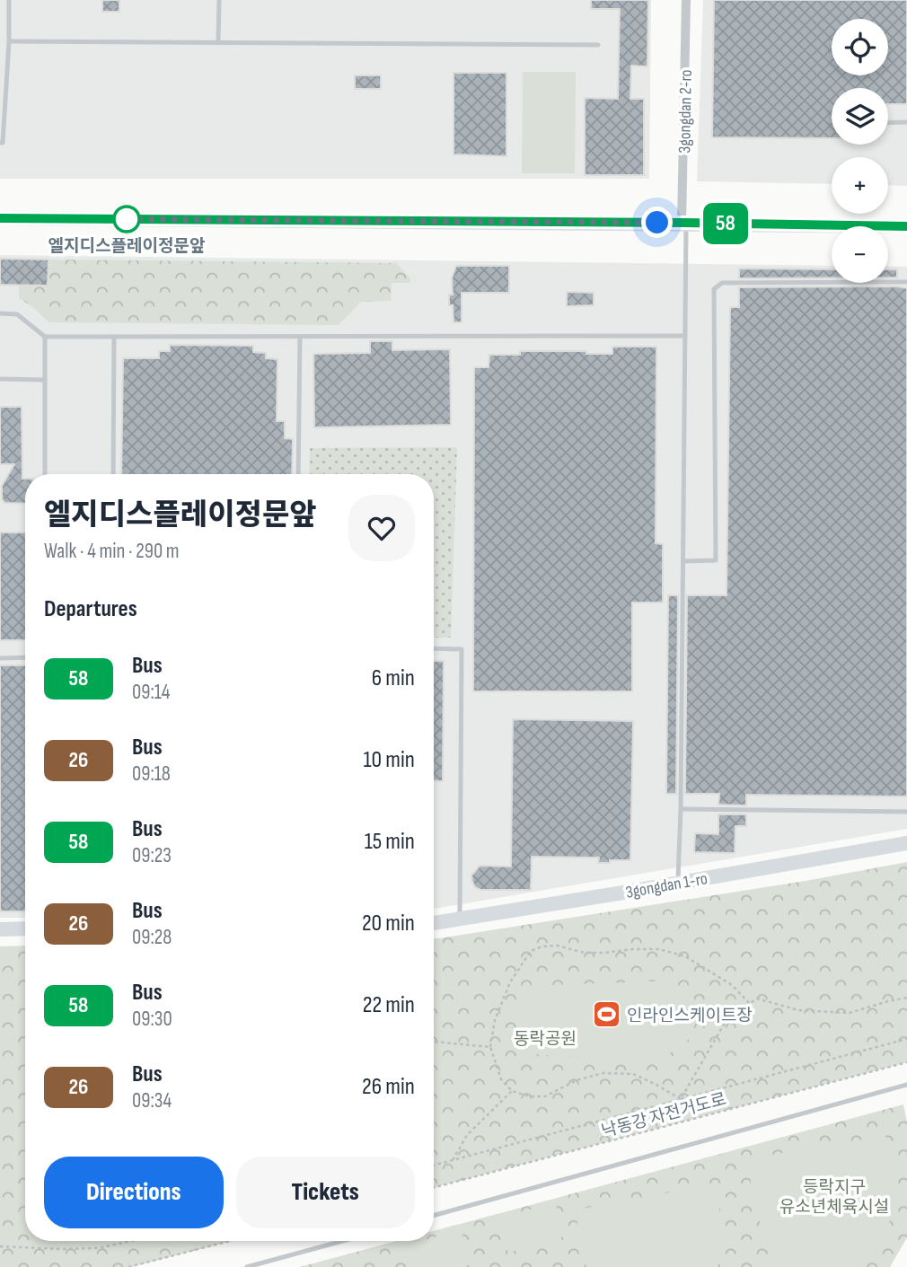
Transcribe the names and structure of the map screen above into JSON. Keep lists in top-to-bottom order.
{
  "streets": {
    "street": ["3gongdan 2-ro", "3gongdan 1-ro"],
    "path": ["낙동강 자전거도로"]
  },
  "parks": ["동락공원", "등락지구 유소년체육시설"],
  "places": {
    "other": ["엘지디스플레이정문앞"],
    "sports": ["인라인스케이트장"]
  },
  "lines": ["bus line 58"],
  "page": {
    "on_map": "58",
    "map_buttons": ["+", "−"],
    "heading": [
      ["엘지디스플레이정문앞", "Walk · 4 min · 290 m"],
      "Departures"
    ],
    "list": [
      {
        "mark": "58",
        "name": "Bus",
        "note": "09:14",
        "value": "6 min"
      },
      {
        "mark": "26",
        "name": "Bus",
        "note": "09:18",
        "value": "10 min"
      },
      {
        "mark": "58",
        "name": "Bus",
        "note": "09:23",
        "value": "15 min"
      },
      {
        "mark": "26",
        "name": "Bus",
        "note": "09:28",
        "value": "20 min"
      },
      {
        "mark": "58",
        "name": "Bus",
        "note": "09:30",
        "value": "22 min"
      },
      {
        "mark": "26",
        "name": "Bus",
        "note": "09:34",
        "value": "26 min"
      }
    ],
    "buttons": ["Directions", "Tickets"]
  }
}
